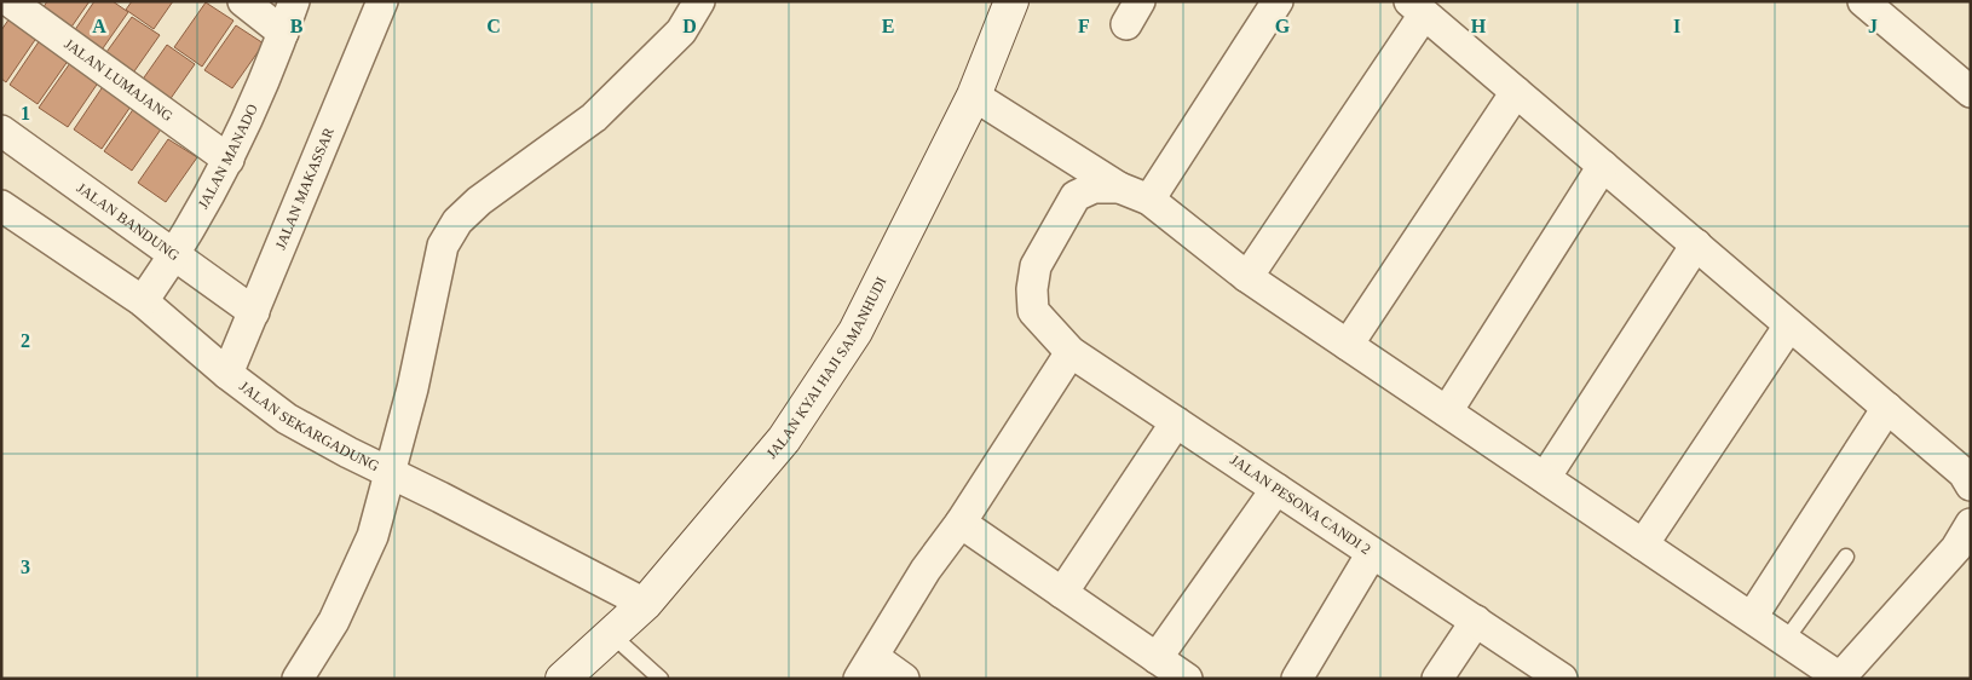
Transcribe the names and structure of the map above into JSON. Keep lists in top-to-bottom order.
{
  "streets": {
    "street": [
      "JALAN LUMAJANG",
      "JALAN MANADO",
      "JALAN MAKASSAR",
      "JALAN BANDUNG",
      "JALAN KYAI HAJI SAMANHUDI",
      "JALAN SEKARGADUNG",
      "JALAN PESONA CANDI 2"
    ]
  },
  "crossings": [
    ["JALAN LUMAJANG", "JALAN MANADO"],
    ["JALAN MANADO", "JALAN BANDUNG"],
    ["JALAN MANADO", "JALAN SEKARGADUNG"],
    ["JALAN MAKASSAR", "JALAN BANDUNG"],
    ["JALAN MAKASSAR", "JALAN SEKARGADUNG"],
    ["JALAN KYAI HAJI SAMANHUDI", "JALAN SEKARGADUNG"]
  ],
  "grid": {
    "columns": [
      "A",
      "B",
      "C",
      "D",
      "E",
      "F",
      "G",
      "H",
      "I",
      "J"
    ],
    "rows": ["1", "2", "3"]
  }
}
